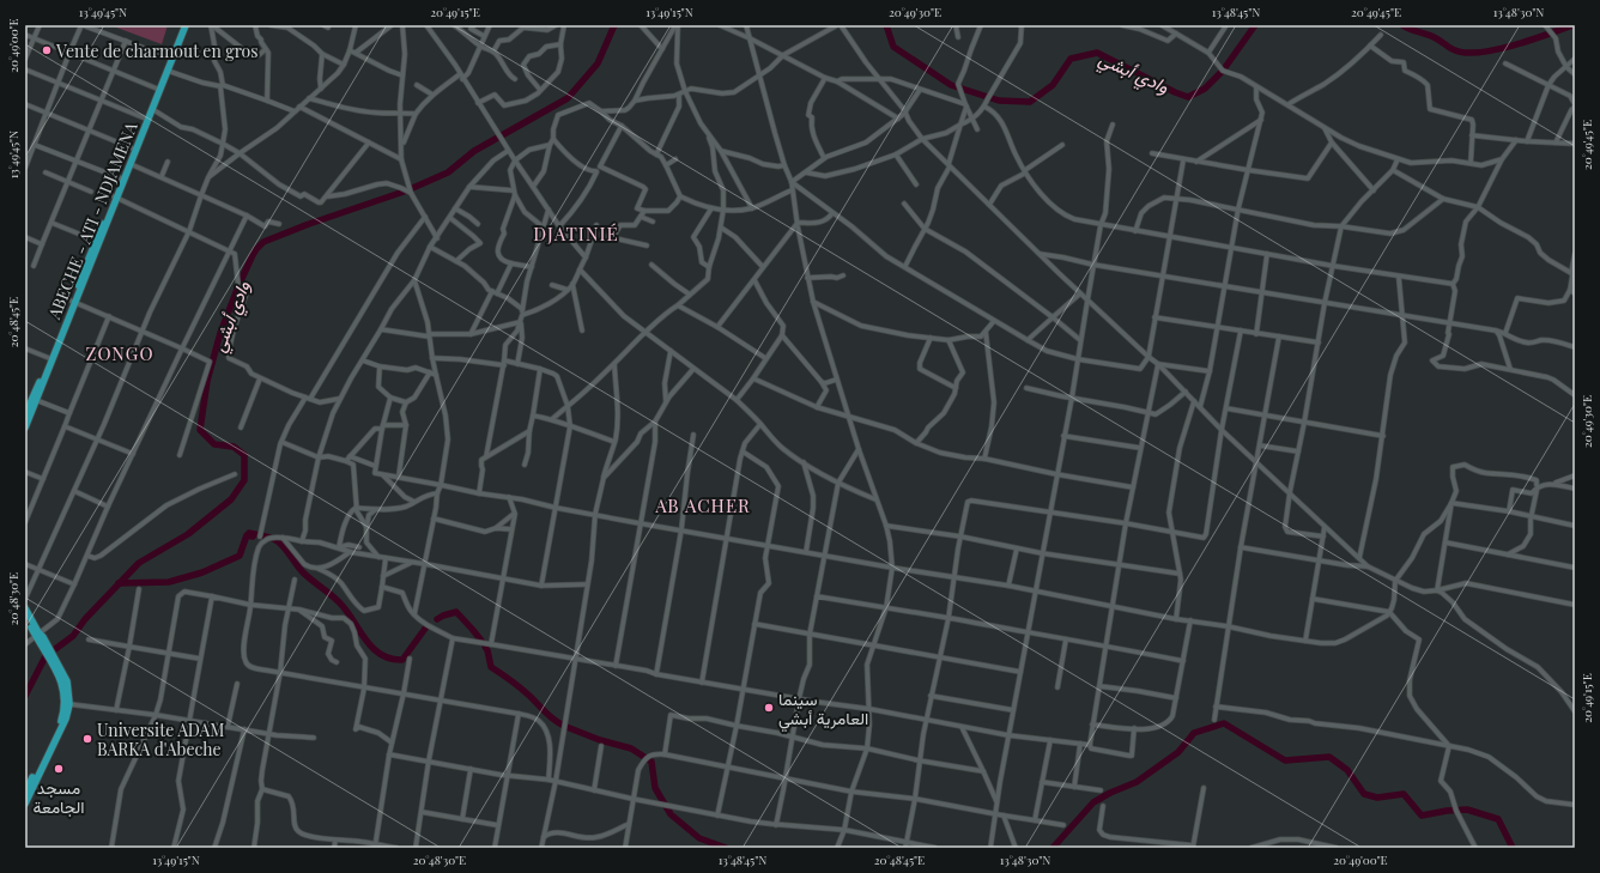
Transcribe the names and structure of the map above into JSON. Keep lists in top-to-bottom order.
{
  "streets": {
    "highway": ["ABECHE - ATI - NDJAMENA"]
  },
  "districts": ["DJATINIÉ", "ZONGO", "AB ACHER"],
  "water": ["وادي أبشي"],
  "places": [
    "Vente de charmout en gros",
    "سينما العامرية أبشي",
    "Universite ADAM BARKA d'Abeche",
    "مسجد الجامعة"
  ],
  "coordinates": [
    "13°49'45\"N",
    "20°49'15\"E",
    "13°49'15\"N",
    "20°49'30\"E",
    "13°48'45\"N",
    "20°49'45\"E",
    "13°48'30\"N",
    "20°49'00\"E",
    "20°48'45\"E",
    "20°48'30\"E"
  ]
}
